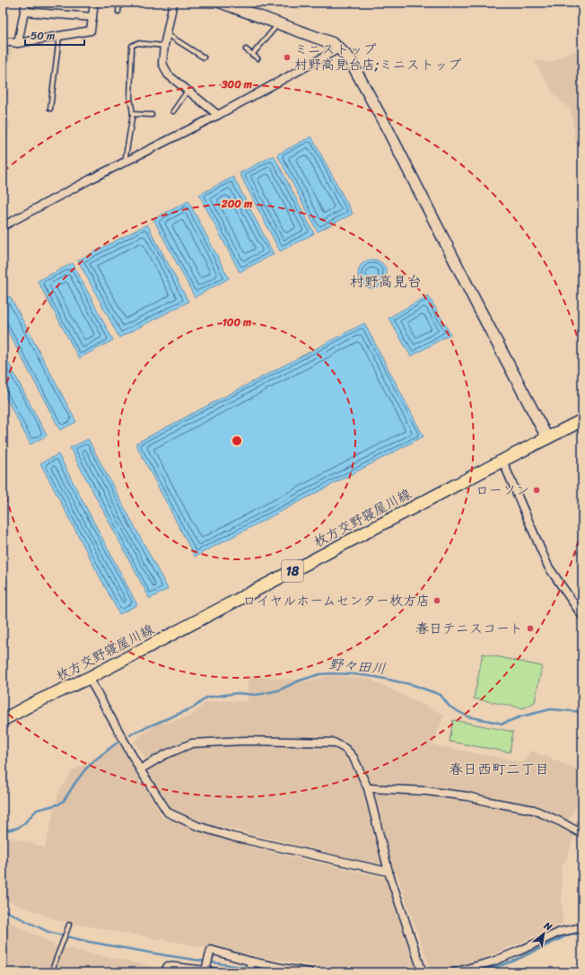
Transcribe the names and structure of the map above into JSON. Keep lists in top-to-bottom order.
{
  "streets": {
    "main road": ["枚方交野寝屋川線", "18"]
  },
  "districts": ["村野高見台", "春日西町二丁目"],
  "water": ["野々田川"],
  "places": [
    "ミニストップ 村野高見台店;ミニストップ",
    "ローソン",
    "ロイヤルホームセンター枚方店",
    "春日テニスコート"
  ],
  "scale_bar": "50 m",
  "north": "top right",
  "rings": ["300 m", "200 m", "100 m"]
}
